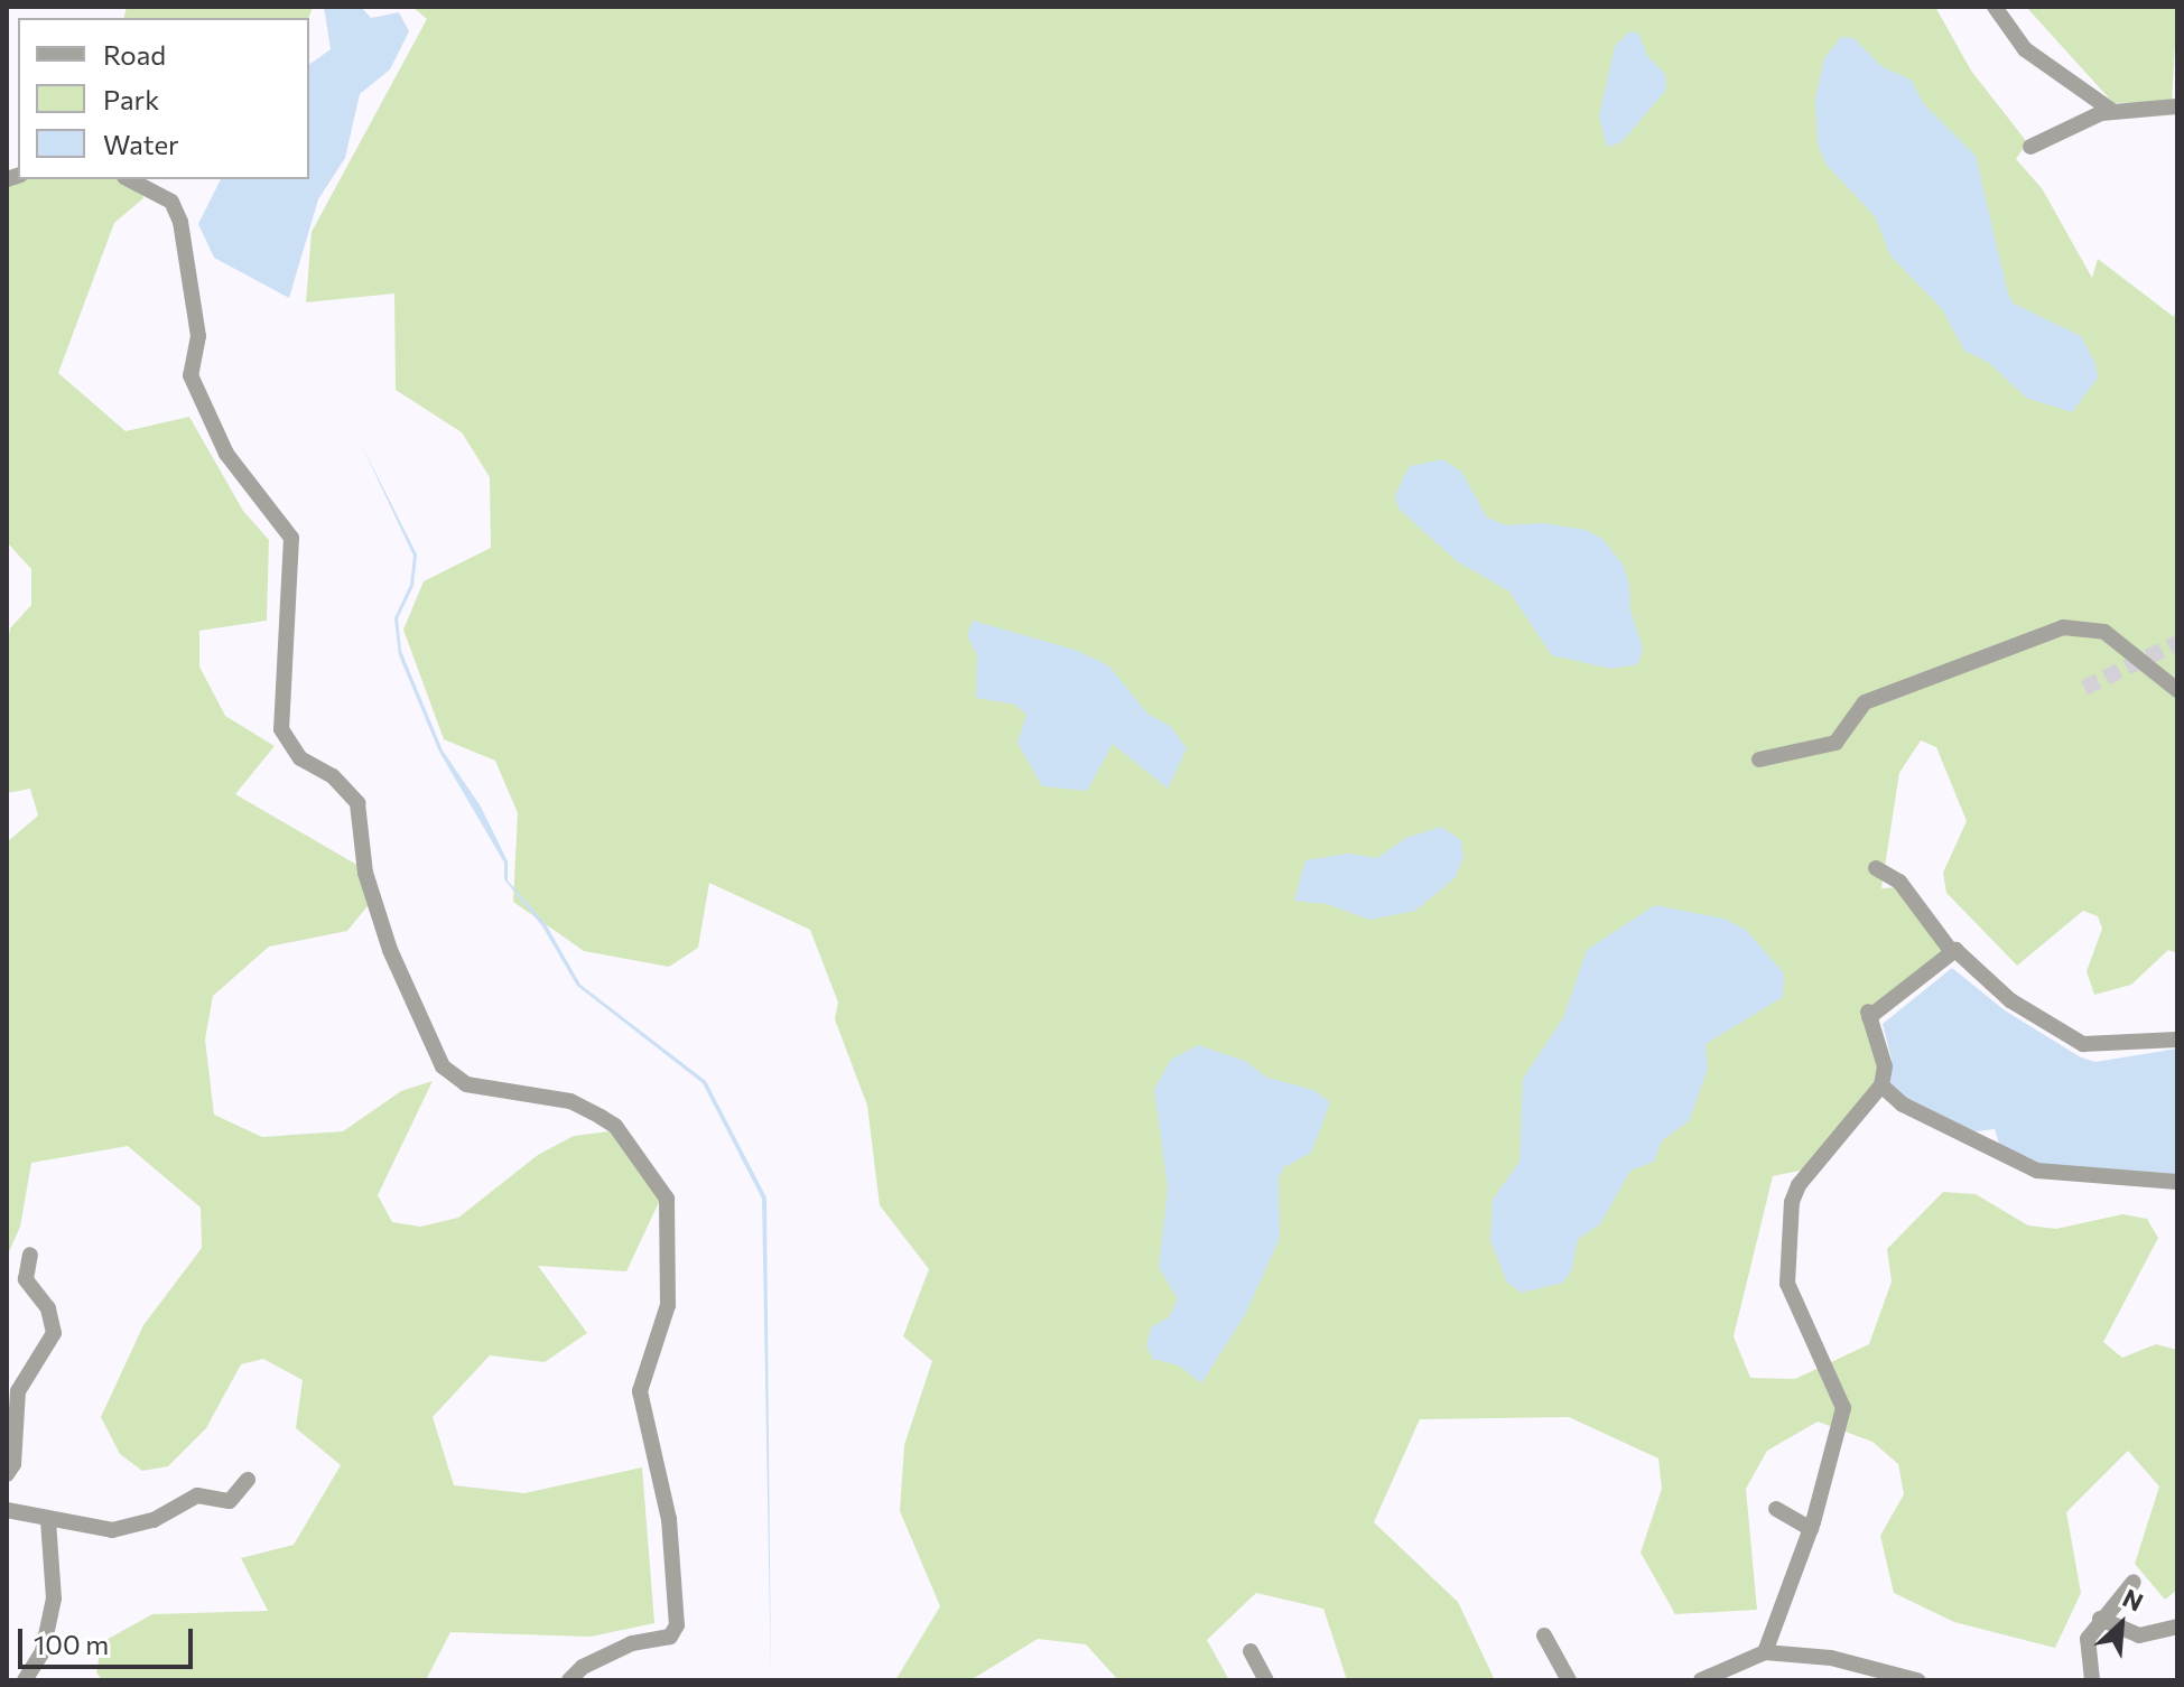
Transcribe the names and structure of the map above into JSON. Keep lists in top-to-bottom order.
{
  "legend": ["Road", "Park", "Water"],
  "scale_bar": "100 m",
  "north": "top right"
}
